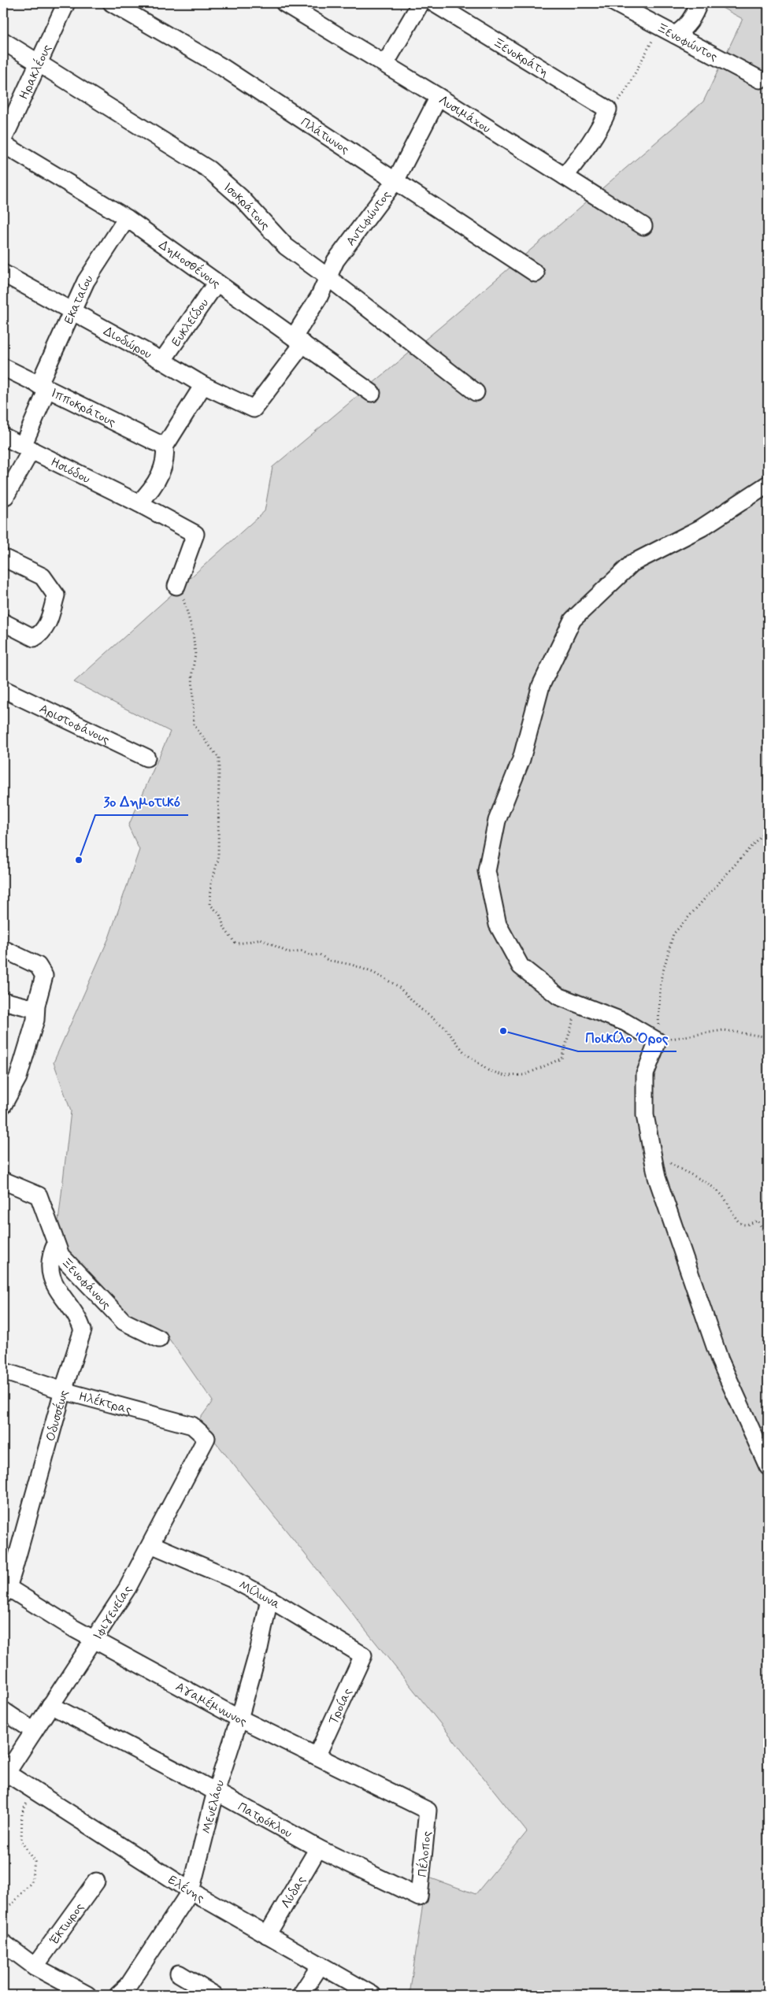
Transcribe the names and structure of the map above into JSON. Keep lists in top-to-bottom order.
{
  "streets": {
    "street": [
      "Ξενοφώντος",
      "Ξενοκράτη",
      "Ηρακλέους",
      "Λυσιμάχου",
      "Πλάτωνος",
      "Ισοκράτους",
      "Αντιφώντος",
      "Δημοσθένους",
      "Εκαταίου",
      "Ευκλείδου",
      "Διοδώρου",
      "Ιπποκράτους",
      "Ησιόδου",
      "Αριστοφάνους",
      "Ξενοφάνους",
      "Ηλέκτρας",
      "Οδυσσέως",
      "Μίλωνα",
      "Ιφιγενείας",
      "Αγαμέμνωνος",
      "Τροίας",
      "Μενελάου",
      "Πατρόκλου",
      "Πέλοπος",
      "Ελένης",
      "Λύδας",
      "Έκτωρος"
    ]
  },
  "crossings": [
    ["Ηρακλέους", "Ισοκράτους"],
    ["Λυσιμάχου", "Αντιφώντος"],
    ["Πλάτωνος", "Αντιφώντος"],
    ["Ισοκράτους", "Αντιφώντος"],
    ["Αντιφώντος", "Δημοσθένους"],
    ["Αντιφώντος", "Διοδώρου"],
    ["Δημοσθένους", "Εκαταίου"],
    ["Δημοσθένους", "Ευκλείδου"],
    ["Εκαταίου", "Διοδώρου"],
    ["Εκαταίου", "Ιπποκράτους"],
    ["Εκαταίου", "Ησιόδου"],
    ["Ευκλείδου", "Διοδώρου"],
    ["Ξενοφάνους", "Οδυσσέως"],
    ["Ηλέκτρας", "Οδυσσέως"],
    ["Ηλέκτρας", "Ιφιγενείας"],
    ["Οδυσσέως", "Αγαμέμνωνος"],
    ["Μίλωνα", "Ιφιγενείας"],
    ["Μίλωνα", "Τροίας"],
    ["Μίλωνα", "Μενελάου"],
    ["Ιφιγενείας", "Αγαμέμνωνος"],
    ["Ιφιγενείας", "Πατρόκλου"],
    ["Ιφιγενείας", "Ελένης"],
    ["Αγαμέμνωνος", "Τροίας"],
    ["Αγαμέμνωνος", "Μενελάου"],
    ["Αγαμέμνωνος", "Πέλοπος"],
    ["Μενελάου", "Πατρόκλου"],
    ["Μενελάου", "Ελένης"],
    ["Πατρόκλου", "Πέλοπος"],
    ["Πατρόκλου", "Λύδας"],
    ["Ελένης", "Λύδας"]
  ],
  "places": ["3ο Δημοτικό", "Ποικίλο Όρος"]
}
